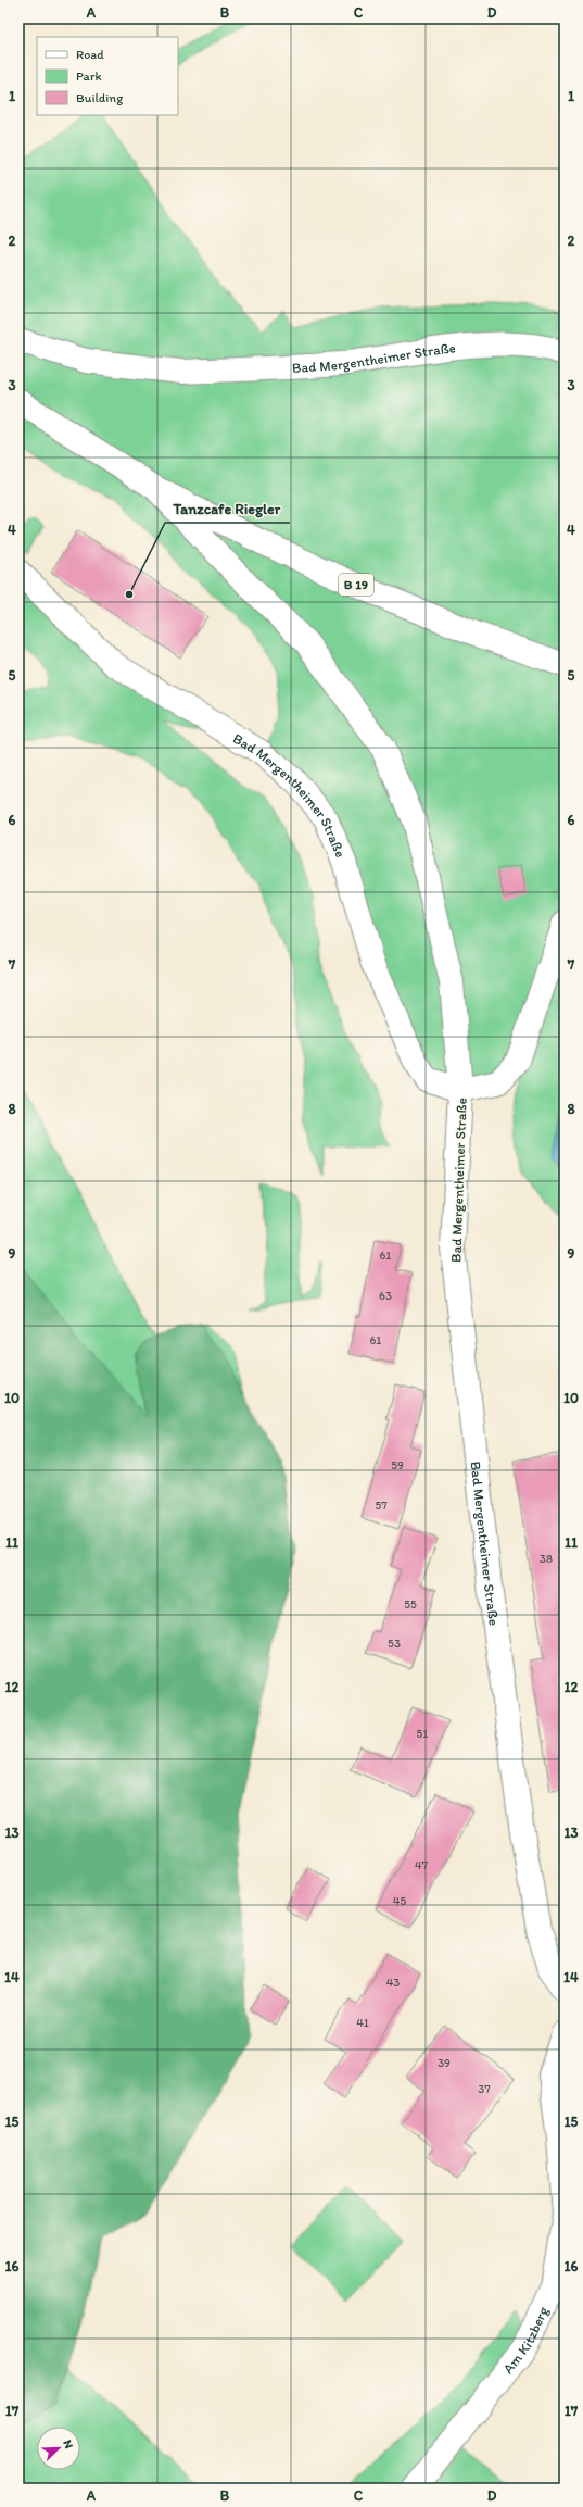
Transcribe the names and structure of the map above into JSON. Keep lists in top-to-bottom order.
{
  "streets": {
    "street": ["Bad Mergentheimer Straße", "B 19", "Am Kitzberg"]
  },
  "places": ["Tanzcafe Riegler"],
  "house_numbers": [
    "61",
    "63",
    "61",
    "59",
    "57",
    "38",
    "55",
    "53",
    "51",
    "47",
    "45",
    "43",
    "41",
    "39",
    "37"
  ],
  "legend": ["Road", "Park", "Building"],
  "north": "top right",
  "grid": {
    "columns": [
      "A",
      "B",
      "C",
      "D"
    ],
    "rows": [
      "1",
      "2",
      "3",
      "4",
      "5",
      "6",
      "7",
      "8",
      "9",
      "10",
      "11",
      "12",
      "13",
      "14",
      "15",
      "16",
      "17"
    ]
  }
}
